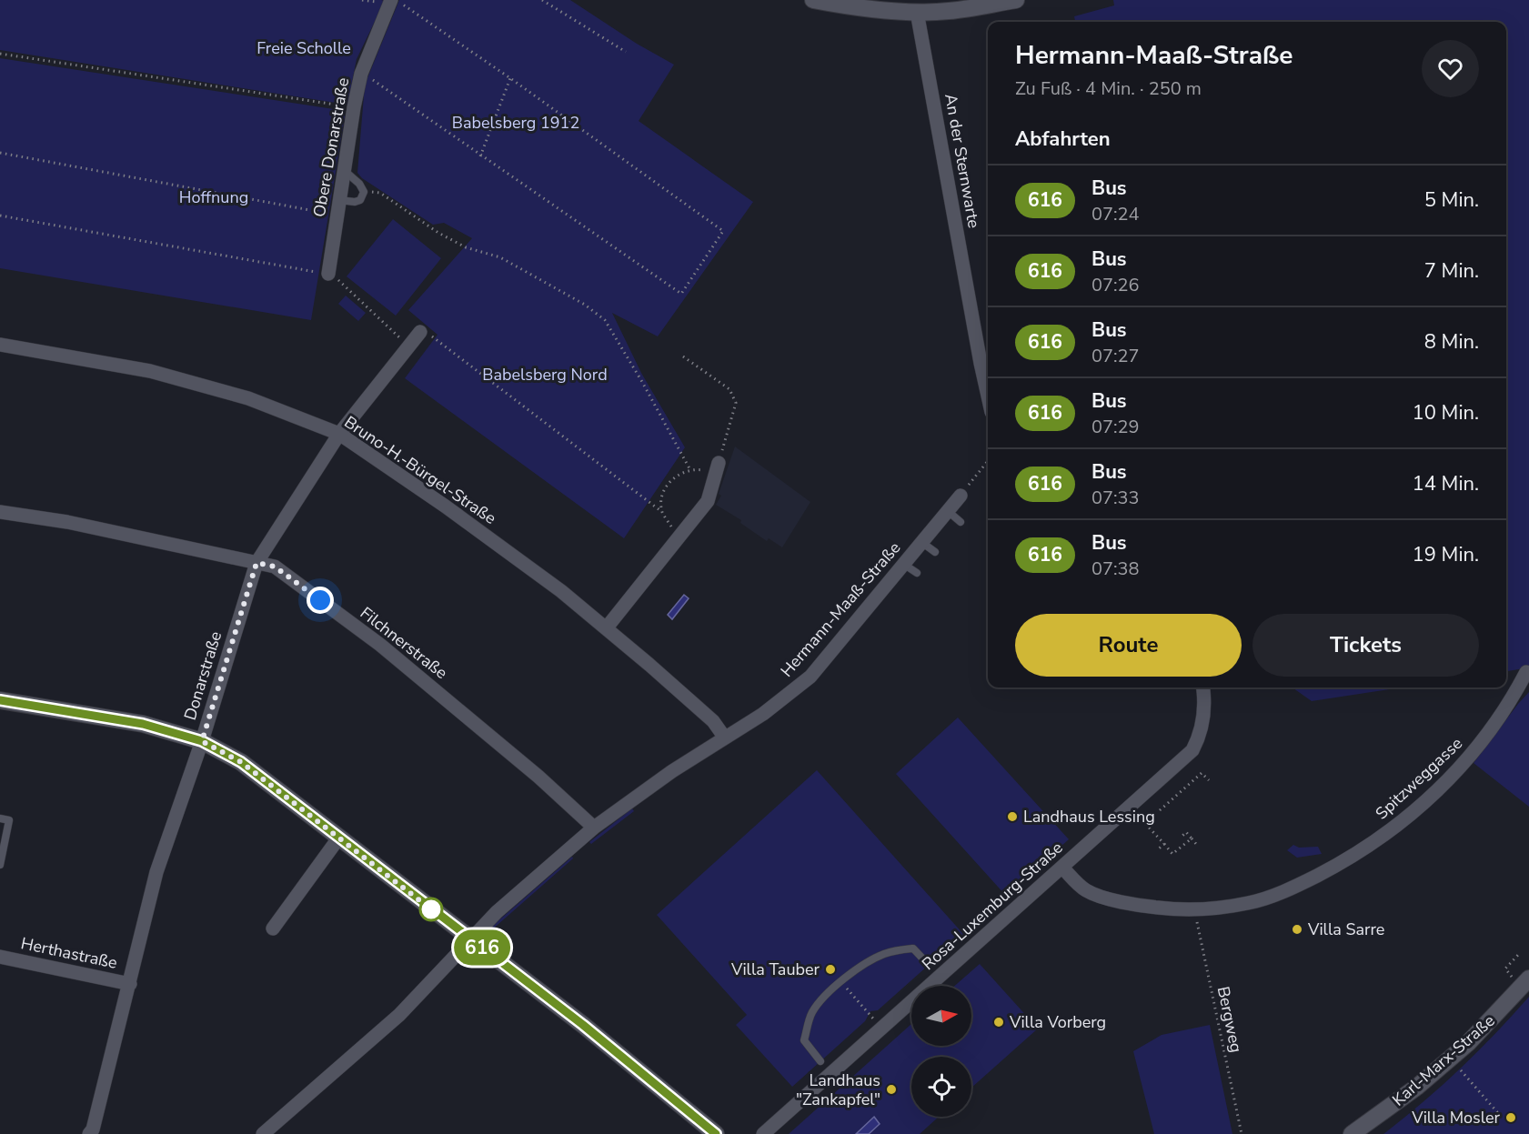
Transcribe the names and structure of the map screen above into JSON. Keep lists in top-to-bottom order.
{
  "streets": {
    "street": [
      "Obere Donarstraße",
      "An der Sternwarte",
      "Bruno-H.-Bürgel-Straße",
      "Hermann-Maaß-Straße",
      "Filchnerstraße",
      "Donarstraße",
      "Spitzweggasse",
      "Rosa-Luxemburg-Straße",
      "Herthastraße",
      "Karl-Marx-Straße"
    ],
    "path": ["Bergweg"]
  },
  "crossings": [
    ["Bruno-H.-Bürgel-Straße", "Hermann-Maaß-Straße"],
    ["Bruno-H.-Bürgel-Straße", "Donarstraße"],
    ["Hermann-Maaß-Straße", "Filchnerstraße"],
    ["Filchnerstraße", "Donarstraße"],
    ["Donarstraße", "Herthastraße"],
    ["Spitzweggasse", "Rosa-Luxemburg-Straße"],
    ["Spitzweggasse", "Bergweg"]
  ],
  "parks": [
    "Freie Scholle",
    "Babelsberg 1912",
    "Hoffnung",
    "Babelsberg Nord"
  ],
  "places": [
    "Landhaus Lessing",
    "Villa Sarre",
    "Villa Tauber",
    "Villa Vorberg",
    "Landhaus \"Zankapfel\"",
    "Villa Mosler"
  ],
  "lines": ["bus line 616"],
  "north": "right",
  "page": {
    "on_map": "616",
    "heading": [
      ["Hermann-Maaß-Straße", "Zu Fuß · 4 Min. · 250 m"],
      "Abfahrten"
    ],
    "list": [
      {
        "mark": "616",
        "name": "Bus",
        "note": "07:24",
        "value": "5 Min."
      },
      {
        "mark": "616",
        "name": "Bus",
        "note": "07:26",
        "value": "7 Min."
      },
      {
        "mark": "616",
        "name": "Bus",
        "note": "07:27",
        "value": "8 Min."
      },
      {
        "mark": "616",
        "name": "Bus",
        "note": "07:29",
        "value": "10 Min."
      },
      {
        "mark": "616",
        "name": "Bus",
        "note": "07:33",
        "value": "14 Min."
      },
      {
        "mark": "616",
        "name": "Bus",
        "note": "07:38",
        "value": "19 Min."
      }
    ],
    "buttons": ["Route", "Tickets"]
  }
}
